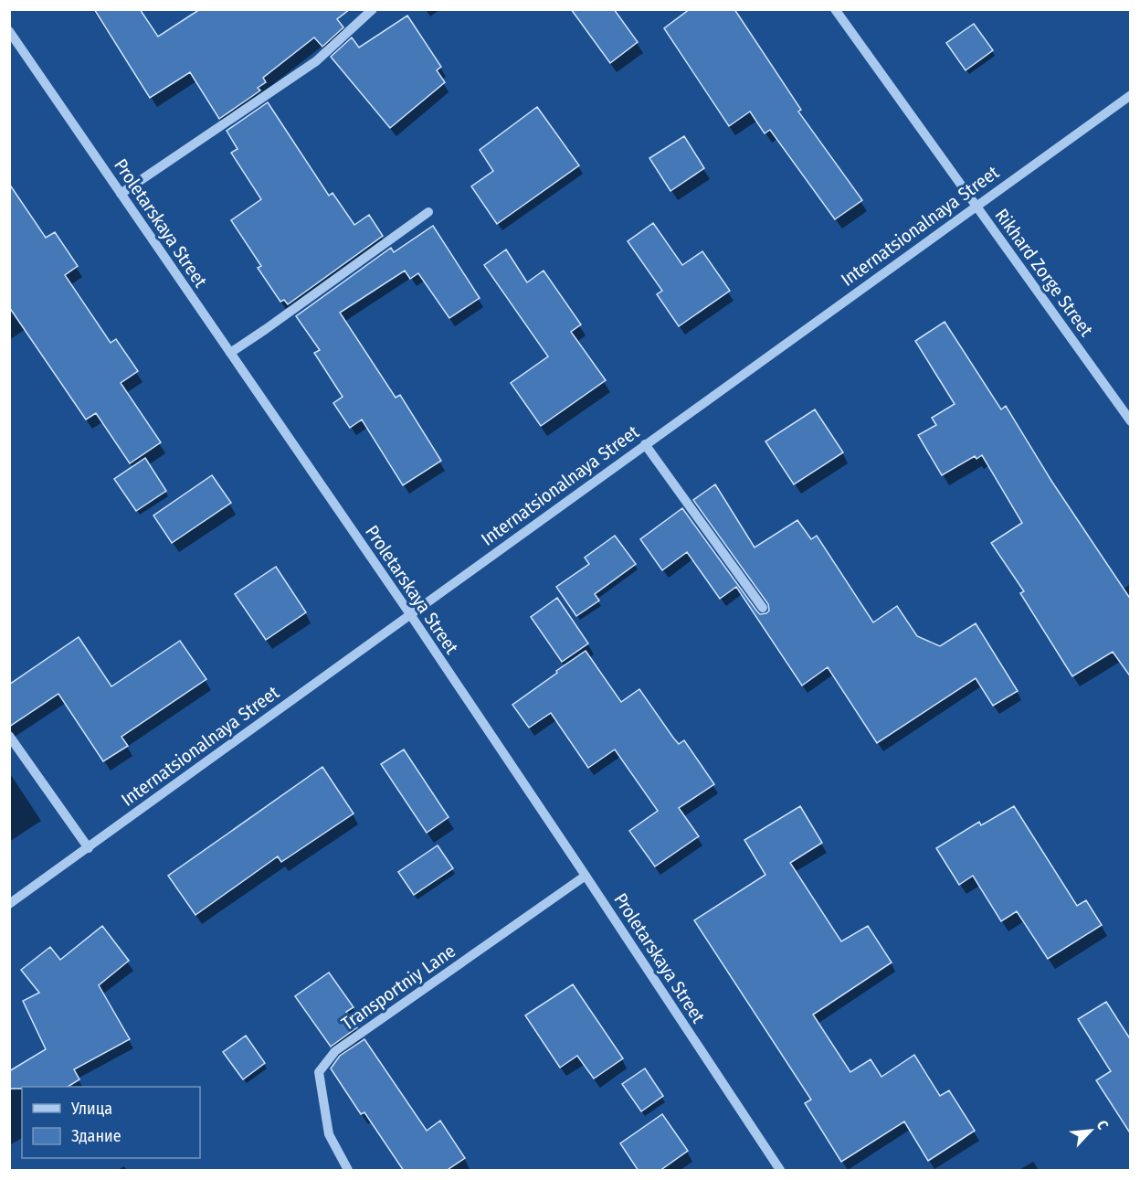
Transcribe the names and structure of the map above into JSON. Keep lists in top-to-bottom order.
{
  "streets": {
    "street": [
      "Proletarskaya Street",
      "Internatsionalnaya Street",
      "Rikhard Zorge Street",
      "Transportniy Lane"
    ]
  },
  "crossings": [
    ["Proletarskaya Street", "Internatsionalnaya Street"],
    ["Proletarskaya Street", "Transportniy Lane"],
    ["Internatsionalnaya Street", "Rikhard Zorge Street"]
  ],
  "legend": ["Улица", "Здание"],
  "north": "top right"
}
